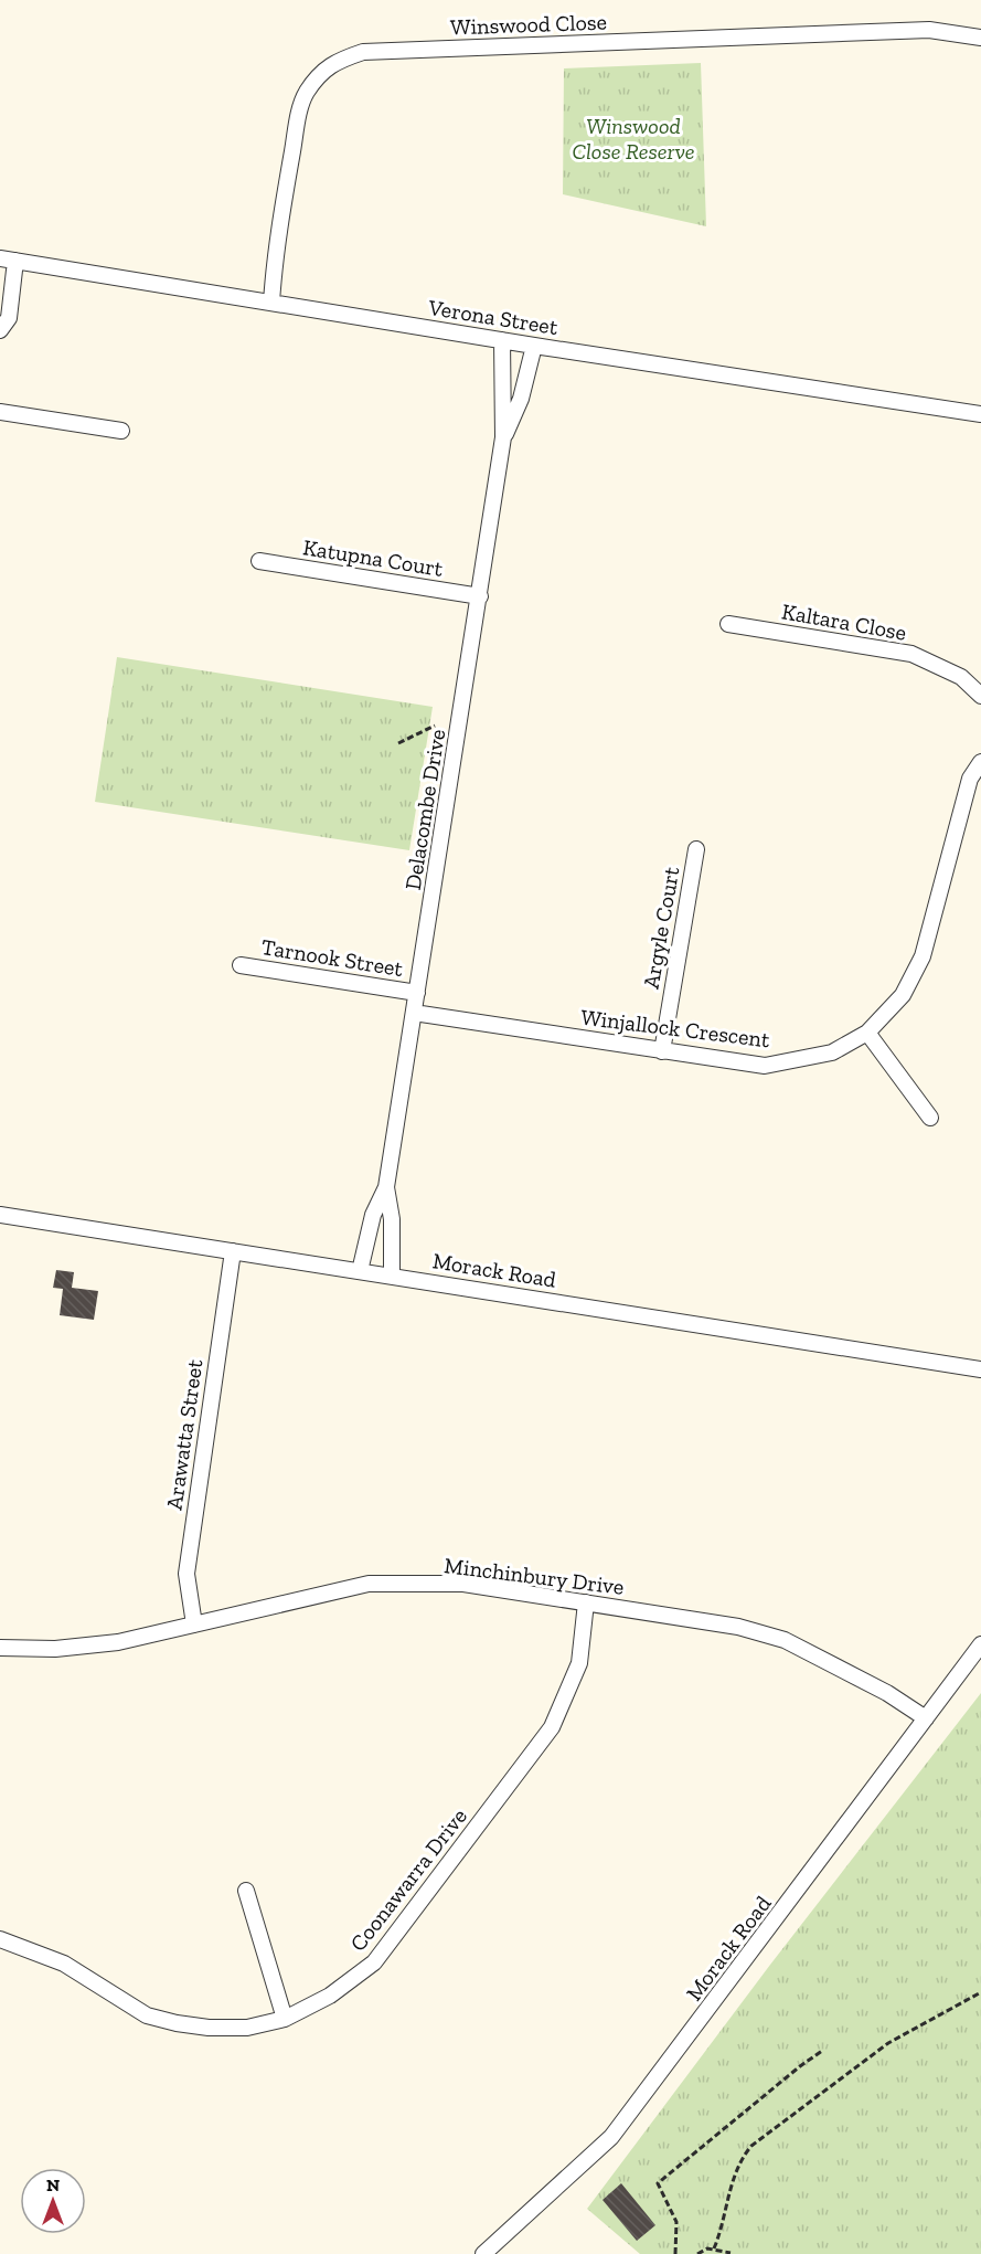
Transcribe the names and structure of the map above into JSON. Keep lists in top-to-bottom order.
{
  "streets": {
    "street": [
      "Winswood Close",
      "Verona Street",
      "Katupna Court",
      "Kaltara Close",
      "Delacombe Drive",
      "Argyle Court",
      "Tarnook Street",
      "Winjallock Crescent",
      "Morack Road",
      "Arawatta Street",
      "Minchinbury Drive",
      "Coonawarra Drive"
    ]
  },
  "crossings": [
    ["Winswood Close", "Verona Street"],
    ["Verona Street", "Delacombe Drive"],
    ["Katupna Court", "Delacombe Drive"],
    ["Delacombe Drive", "Tarnook Street"],
    ["Delacombe Drive", "Winjallock Crescent"],
    ["Delacombe Drive", "Morack Road"],
    ["Argyle Court", "Winjallock Crescent"],
    ["Morack Road", "Arawatta Street"],
    ["Morack Road", "Minchinbury Drive"],
    ["Arawatta Street", "Minchinbury Drive"],
    ["Minchinbury Drive", "Coonawarra Drive"]
  ],
  "parks": ["Winswood Close Reserve"],
  "north": "top"
}
